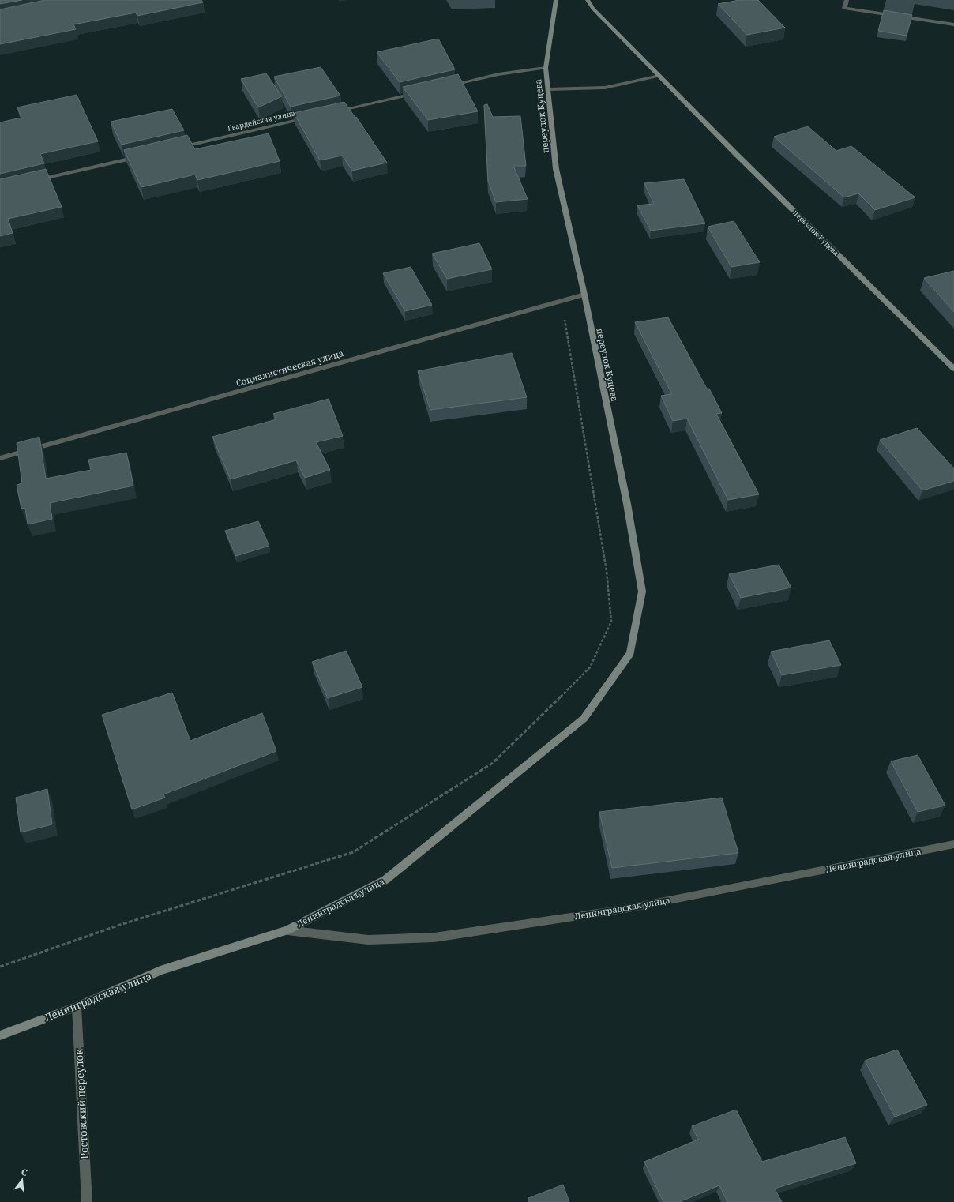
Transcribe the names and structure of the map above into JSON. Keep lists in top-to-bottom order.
{
  "streets": {
    "street": [
      "переулок Куцева",
      "Гвардейская улица",
      "Социалистическая улица",
      "Ленинградская улица",
      "Ростовский переулок"
    ]
  },
  "crossings": [
    ["переулок Куцева", "Социалистическая улица"],
    ["переулок Куцева", "Ленинградская улица"],
    ["Ленинградская улица", "Ростовский переулок"]
  ],
  "north": "top"
}
